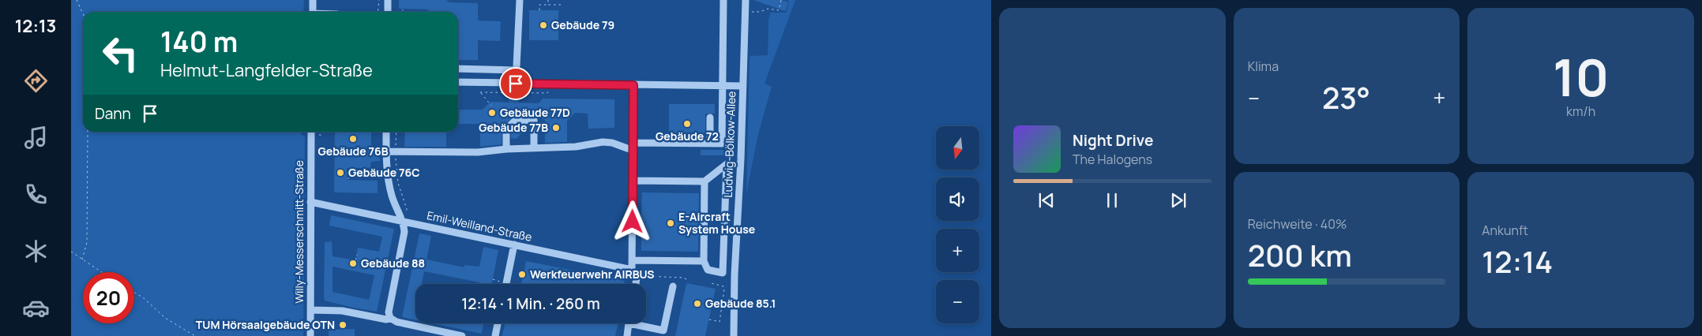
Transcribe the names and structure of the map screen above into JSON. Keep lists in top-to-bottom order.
{
  "streets": {
    "street": ["Ludwig-Bölkow-Allee", "Emil-Weilland-Straße", "Willy-Messerschmitt-Straße"]
  },
  "crossings": [
    ["Emil-Weilland-Straße", "Willy-Messerschmitt-Straße"]
  ],
  "places": [
    "Gebäude 79",
    "Gebäude 77D",
    "Gebäude 72",
    "Gebäude 77B",
    "Gebäude 76B",
    "Gebäude 76C",
    "E-Aircraft System House",
    "Gebäude 88",
    "Werkfeuerwehr AIRBUS",
    "Gebäude 85.1",
    "TUM Hörsaalgebäude OTN"
  ],
  "north": "bottom",
  "page": {
    "tabs": "12:13",
    "tile": [
      "Klima",
      ["10", "km/h"],
      ["Reichweite · 40%", "200 km"],
      ["Ankunft", "12:14"]
    ],
    "turn": ["140 m", "Helmut-Langfelder-Straße"],
    "heat": ["−", "23°", "+"],
    "then": "Dann",
    "song": ["Night Drive", "The Halogens"],
    "map_buttons": ["+", "−"],
    "limit": "20",
    "trip": "12:14 · 1 Min. · 260 m"
  }
}
